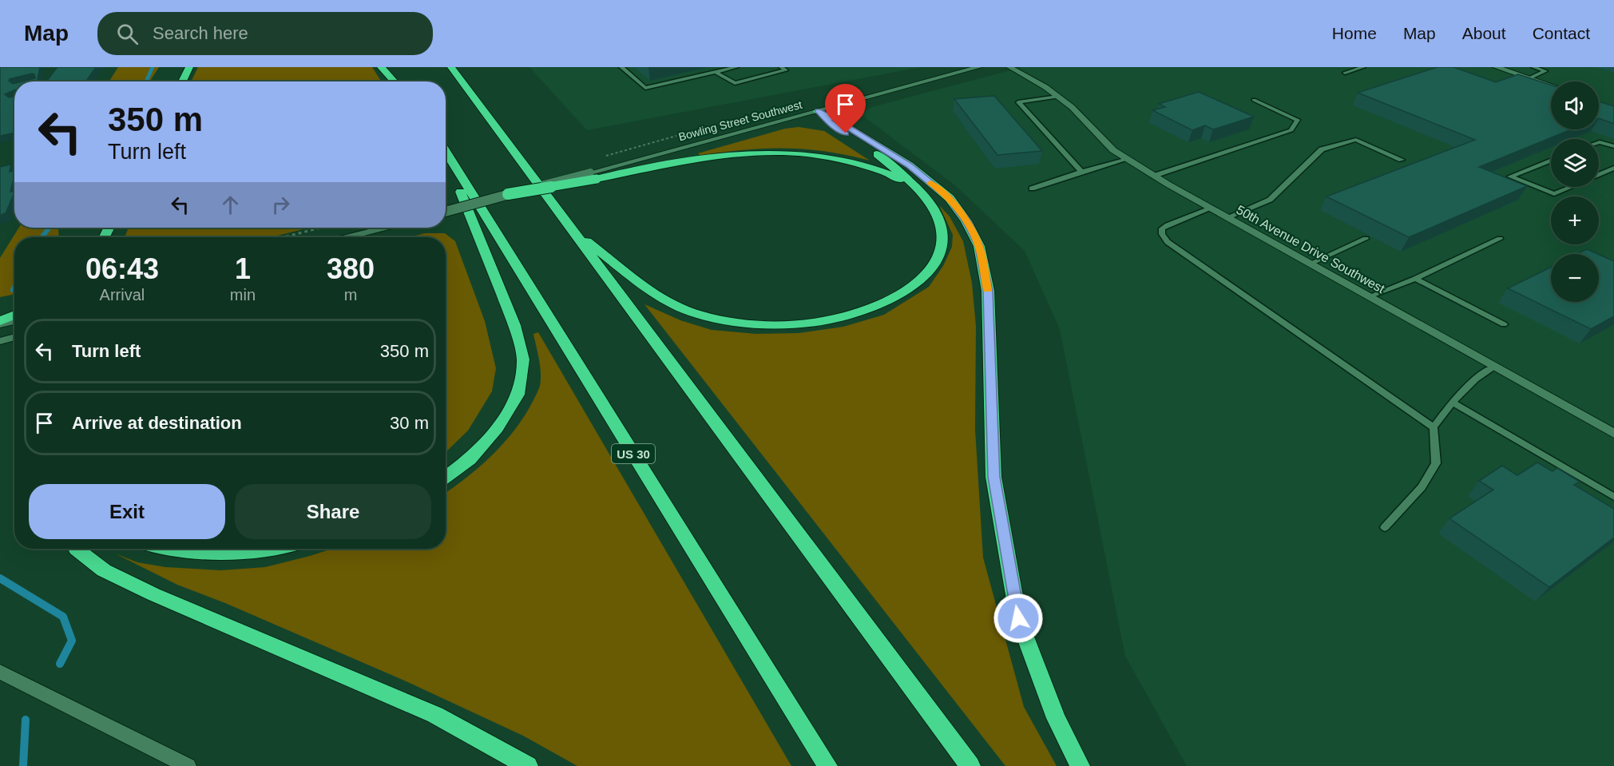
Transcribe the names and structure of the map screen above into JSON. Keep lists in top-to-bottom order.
{
  "streets": {
    "highway": ["US 30"],
    "street": ["Bowling Street Southwest", "50th Avenue Drive Southwest"]
  },
  "page": {
    "header": "Map",
    "search": "Search here",
    "nav": [
      "Home",
      "Map",
      "About",
      "Contact"
    ],
    "map_buttons": ["+", "−"],
    "turn": ["350 m", "Turn left"],
    "eta": [
      "06:43",
      "Arrival",
      "1",
      "min",
      "380",
      "m"
    ],
    "list": [
      {
        "name": "Turn left",
        "value": "350 m"
      },
      {
        "name": "Arrive at destination",
        "value": "30 m"
      }
    ],
    "buttons": ["Exit", "Share"]
  }
}
